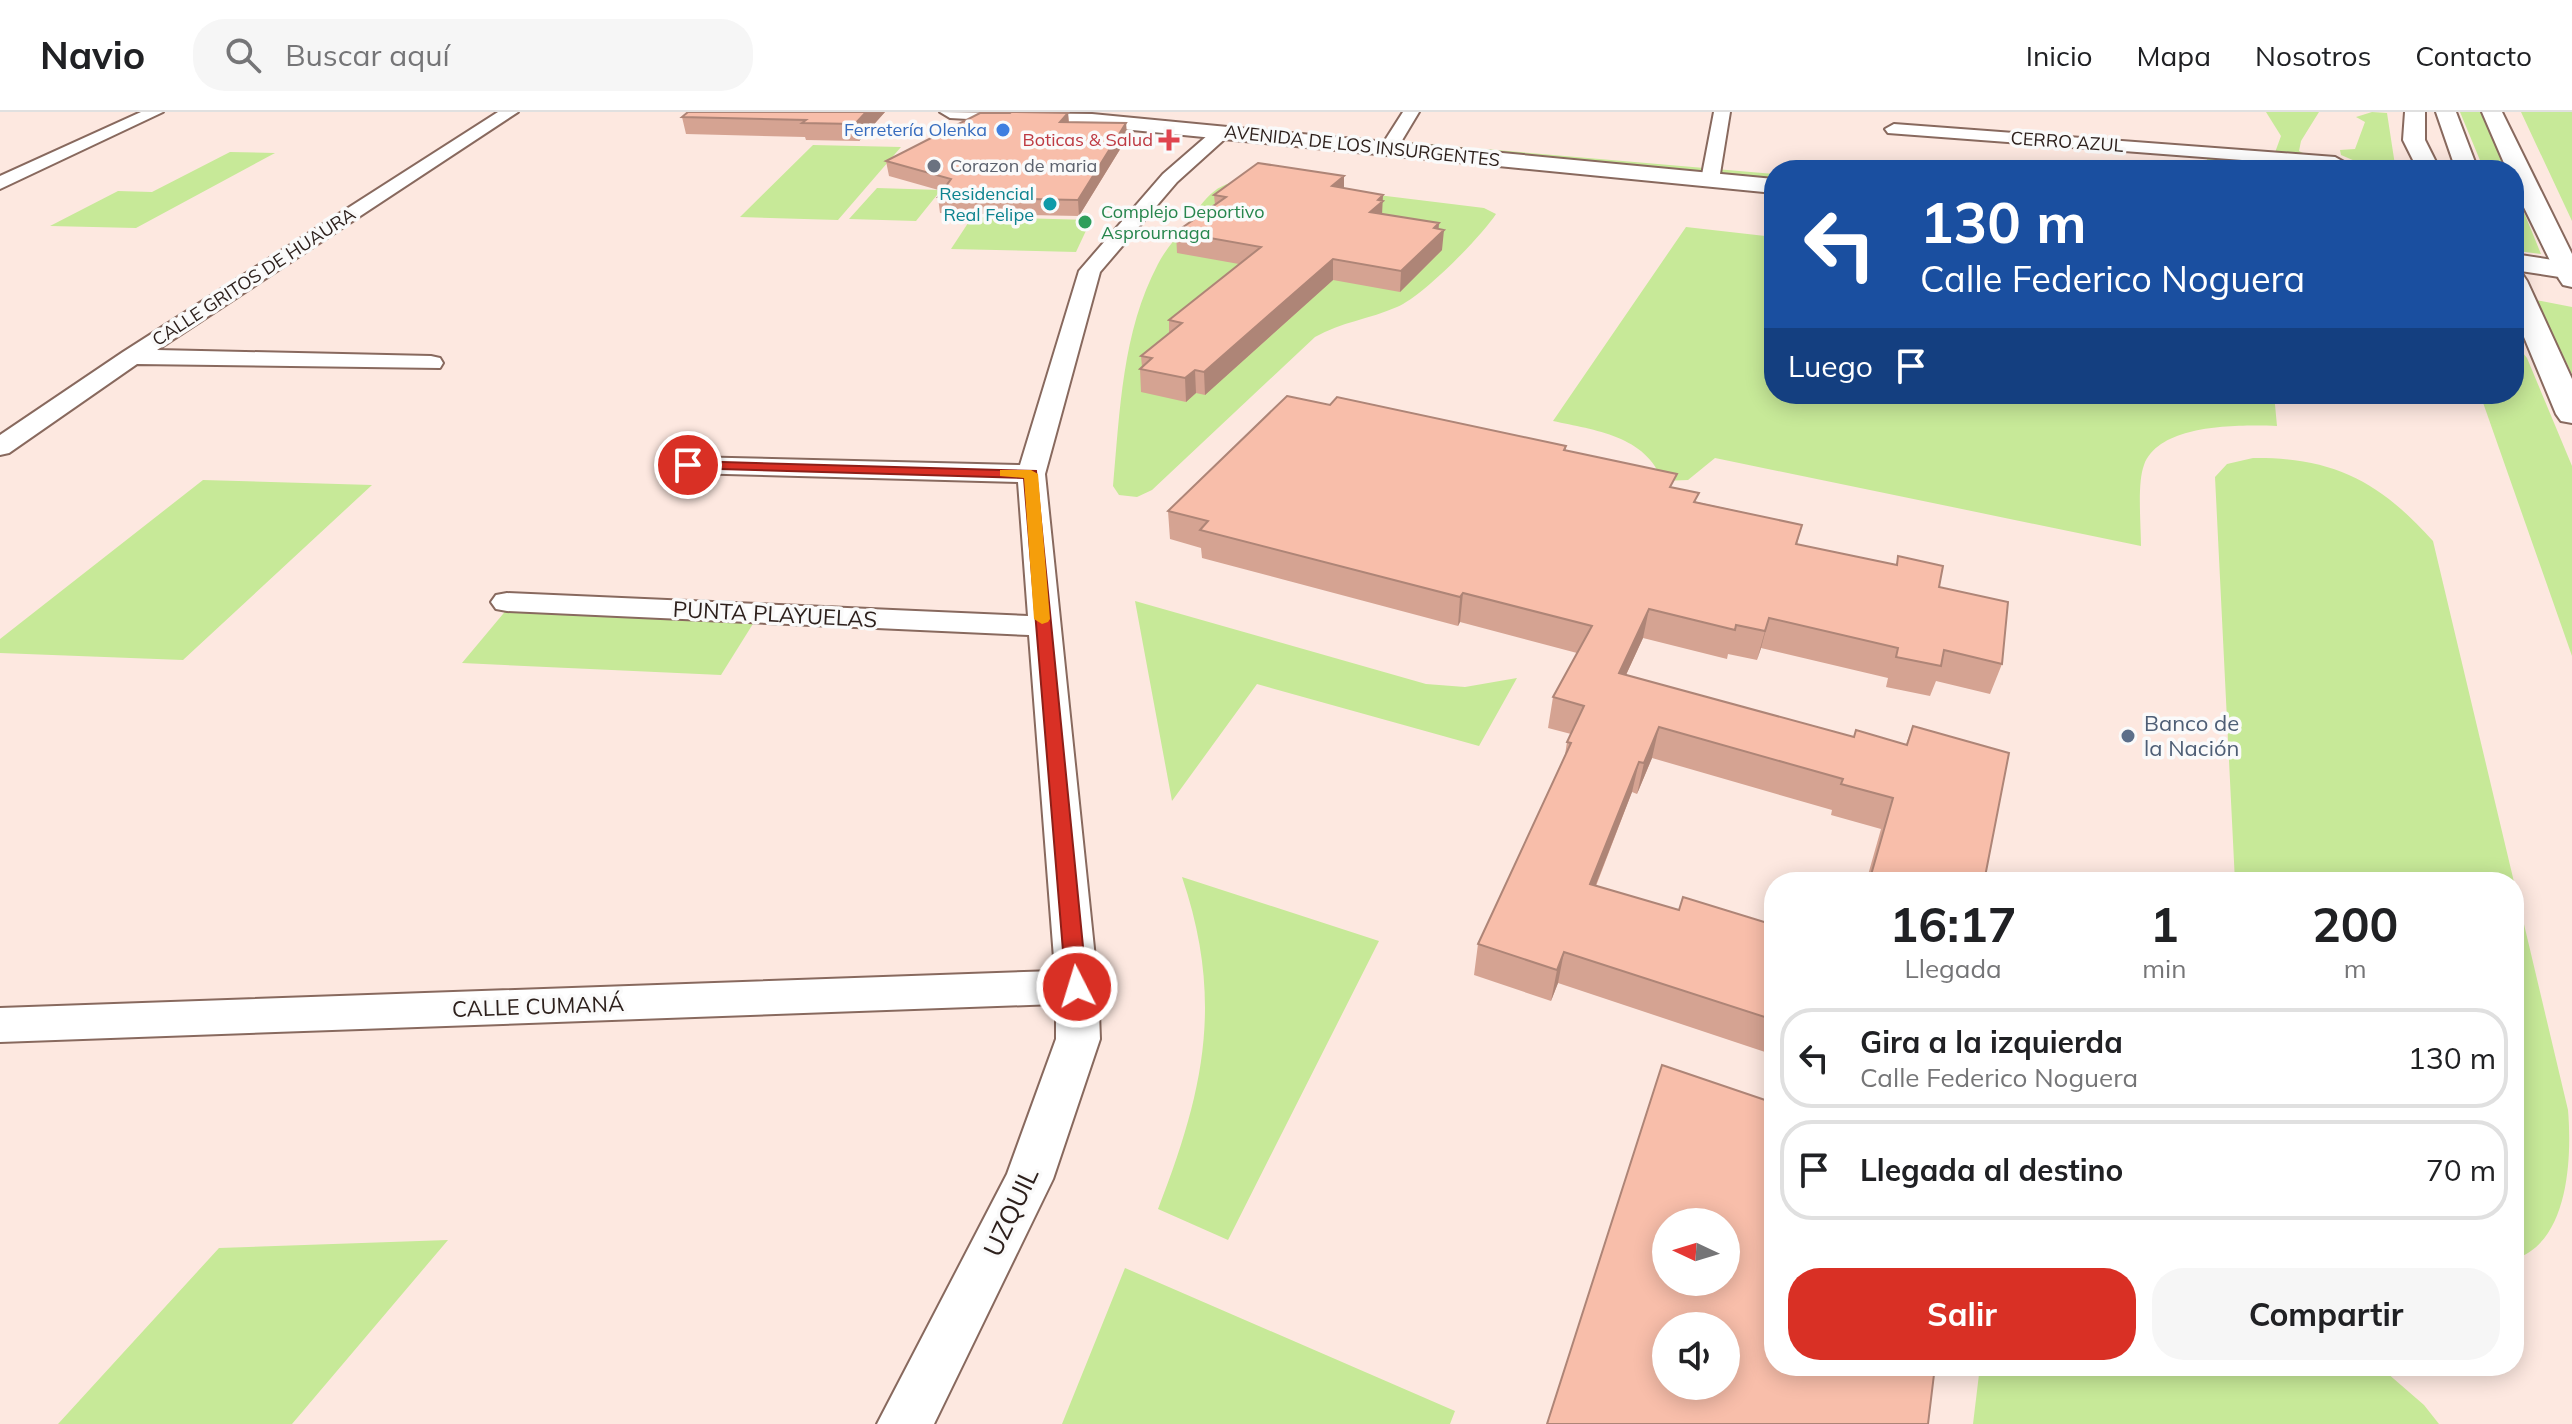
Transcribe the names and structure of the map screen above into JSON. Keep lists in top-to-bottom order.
{
  "streets": {
    "main road": ["AVENIDA DE LOS INSURGENTES"],
    "street": [
      "CERRO AZUL",
      "CALLE GRITOS DE HUAURA",
      "PUNTA PLAYUELAS",
      "CALLE CUMANÁ",
      "UZQUIL"
    ]
  },
  "crossings": [
    ["PUNTA PLAYUELAS", "UZQUIL"],
    ["CALLE CUMANÁ", "UZQUIL"]
  ],
  "places": {
    "other": [
      "Ferretería Olenka",
      "Corazon de maria",
      "Residencial Real Felipe",
      "Complejo Deportivo Asprournaga",
      "Banco de la Nación"
    ],
    "health": ["Boticas & Salud"]
  },
  "north": "left",
  "page": {
    "header": "Navio",
    "search": "Buscar aquí",
    "nav": [
      "Inicio",
      "Mapa",
      "Nosotros",
      "Contacto"
    ],
    "turn": ["130 m", "Calle Federico Noguera"],
    "then": "Luego",
    "eta": [
      "16:17",
      "Llegada",
      "1",
      "min",
      "200",
      "m"
    ],
    "list": [
      {
        "name": "Gira a la izquierda",
        "note": "Calle Federico Noguera",
        "value": "130 m"
      },
      {
        "name": "Llegada al destino",
        "value": "70 m"
      }
    ],
    "buttons": ["Salir", "Compartir"]
  }
}
